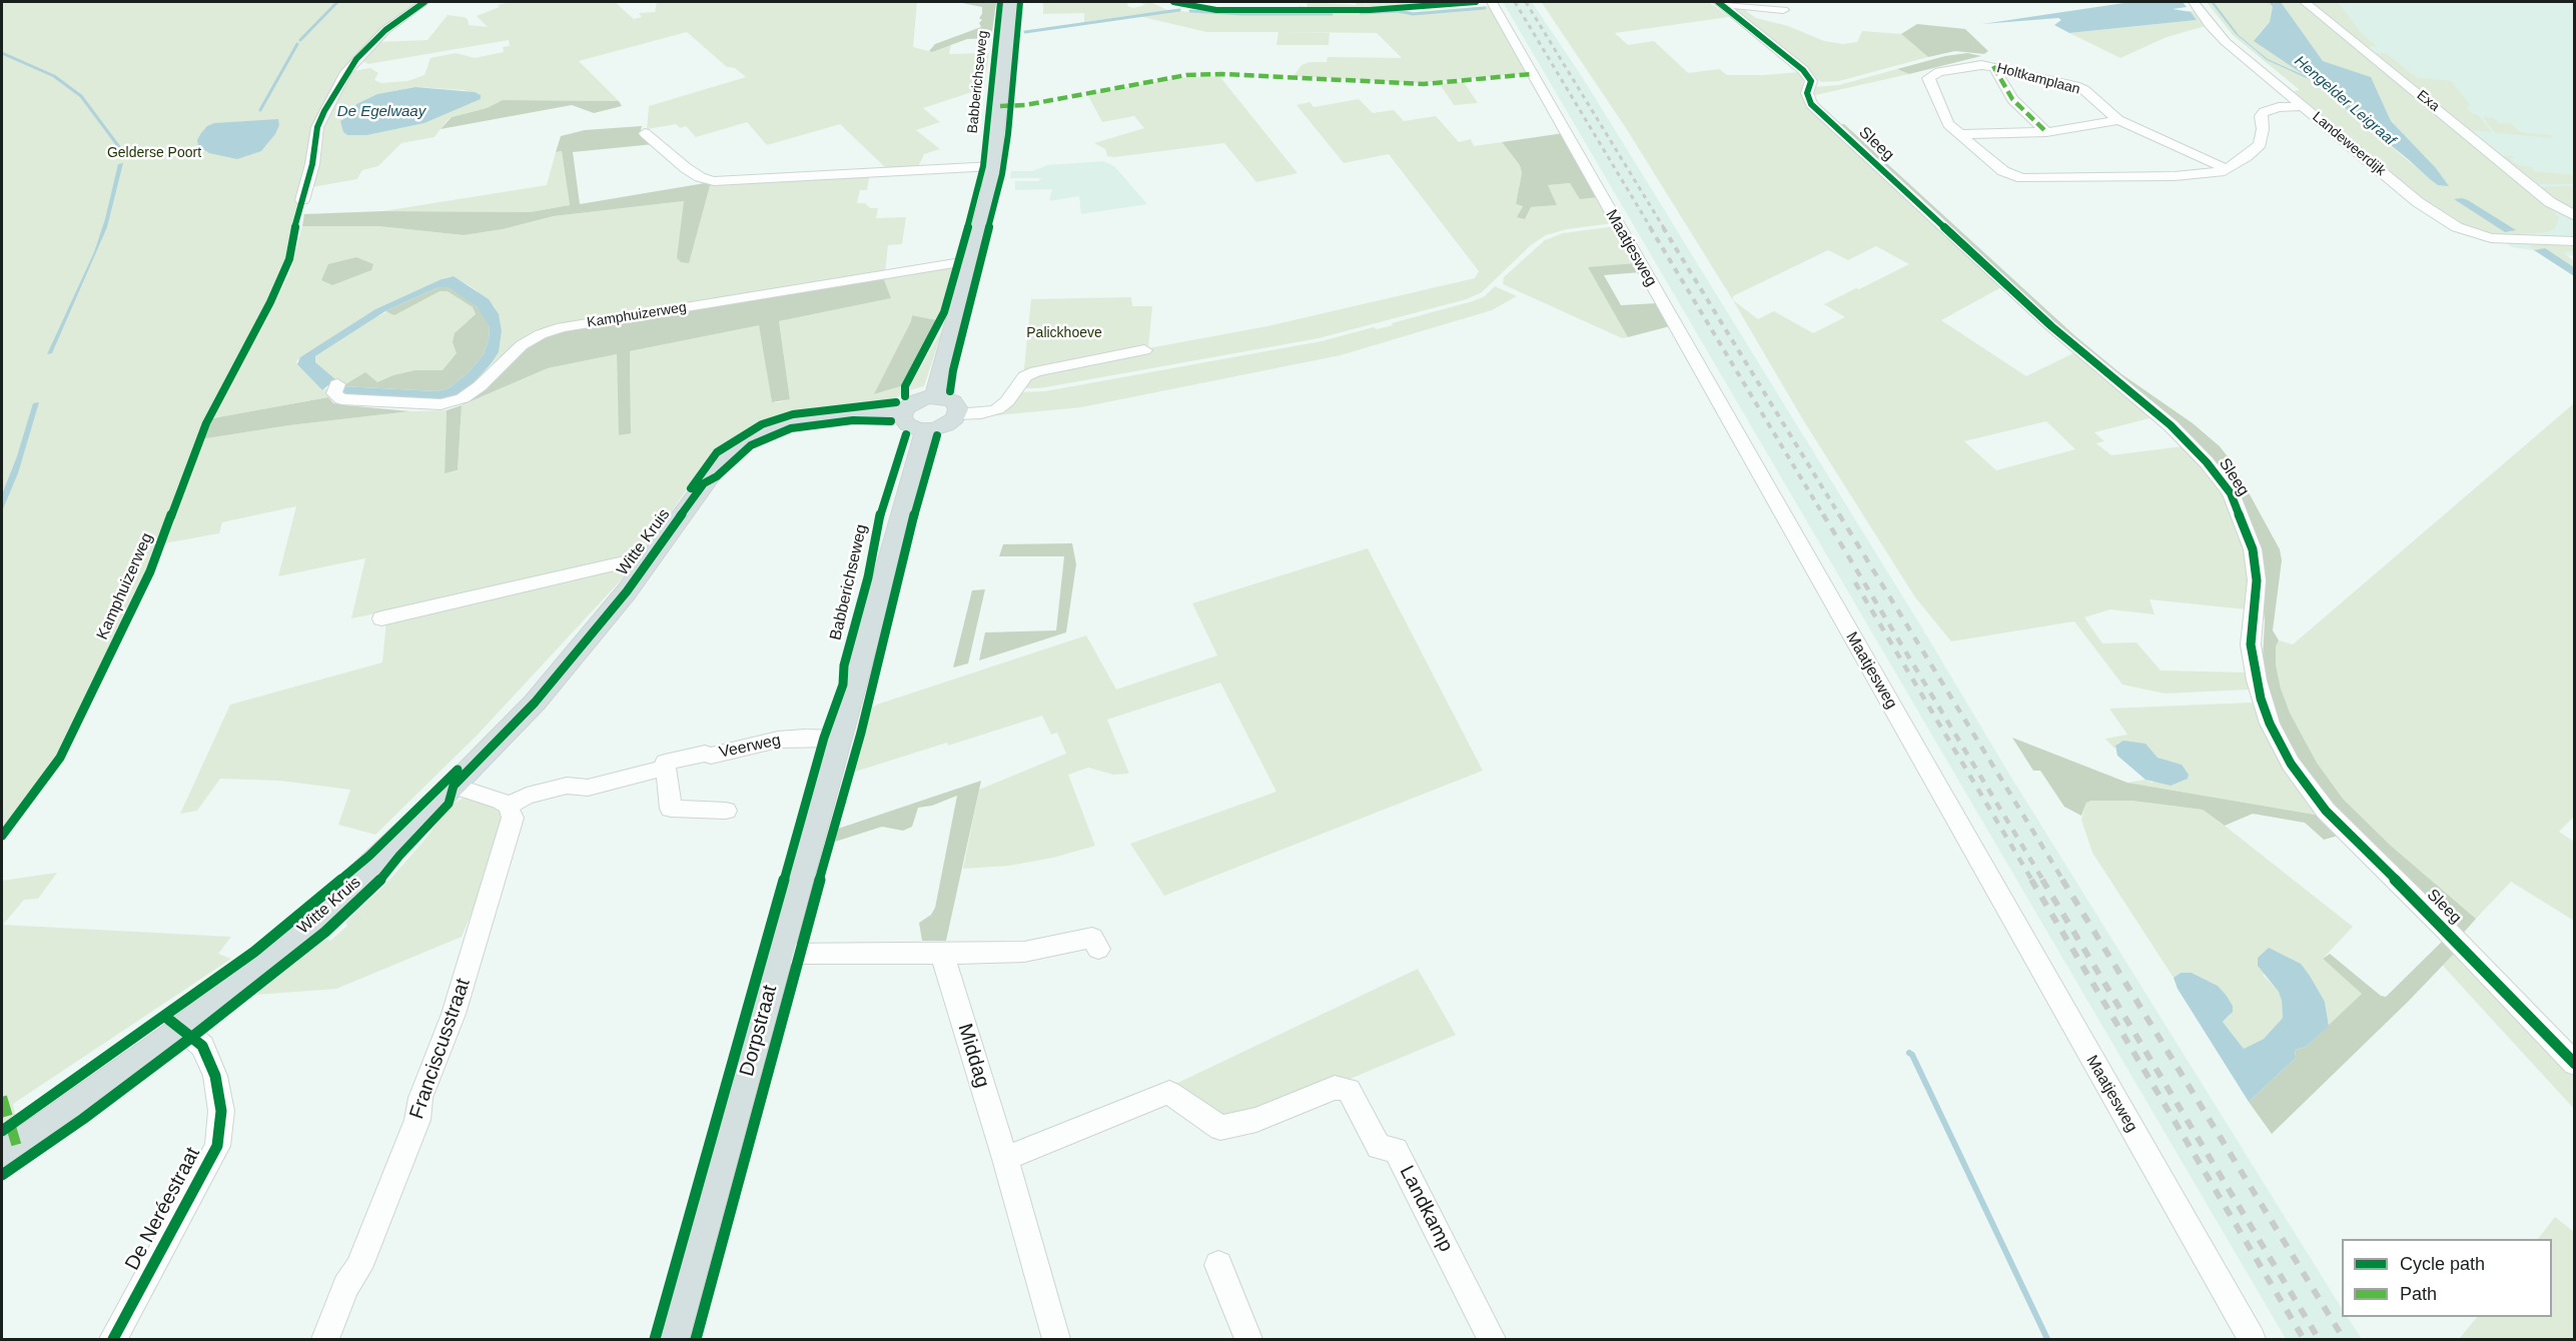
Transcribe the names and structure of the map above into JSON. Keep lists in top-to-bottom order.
{
  "streets": {
    "main road": ["Babberichseweg", "Witte Kruis", "Dorpstraat"],
    "street": [
      "Holtkamplaan",
      "Exa",
      "Sleeg",
      "Landeweerdijk",
      "Maatjesweg",
      "Kamphuizerweg",
      "Veerweg",
      "Franciscusstraat",
      "Middag",
      "De Neréestraat",
      "Landkamp"
    ]
  },
  "crossings": [
    ["Babberichseweg", "Kamphuizerweg"],
    ["Babberichseweg", "Veerweg"],
    ["Babberichseweg", "Dorpstraat"],
    ["Exa", "Landeweerdijk"],
    ["Witte Kruis", "De Neréestraat"],
    ["Veerweg", "Dorpstraat"],
    ["Veerweg", "Franciscusstraat"],
    ["Middag", "Landkamp"]
  ],
  "water": ["Hengelder Leigraaf", "De Egelwaay"],
  "parks": ["Gelderse Poort", "Palickhoeve"],
  "legend": ["Cycle path", "Path"]
}
